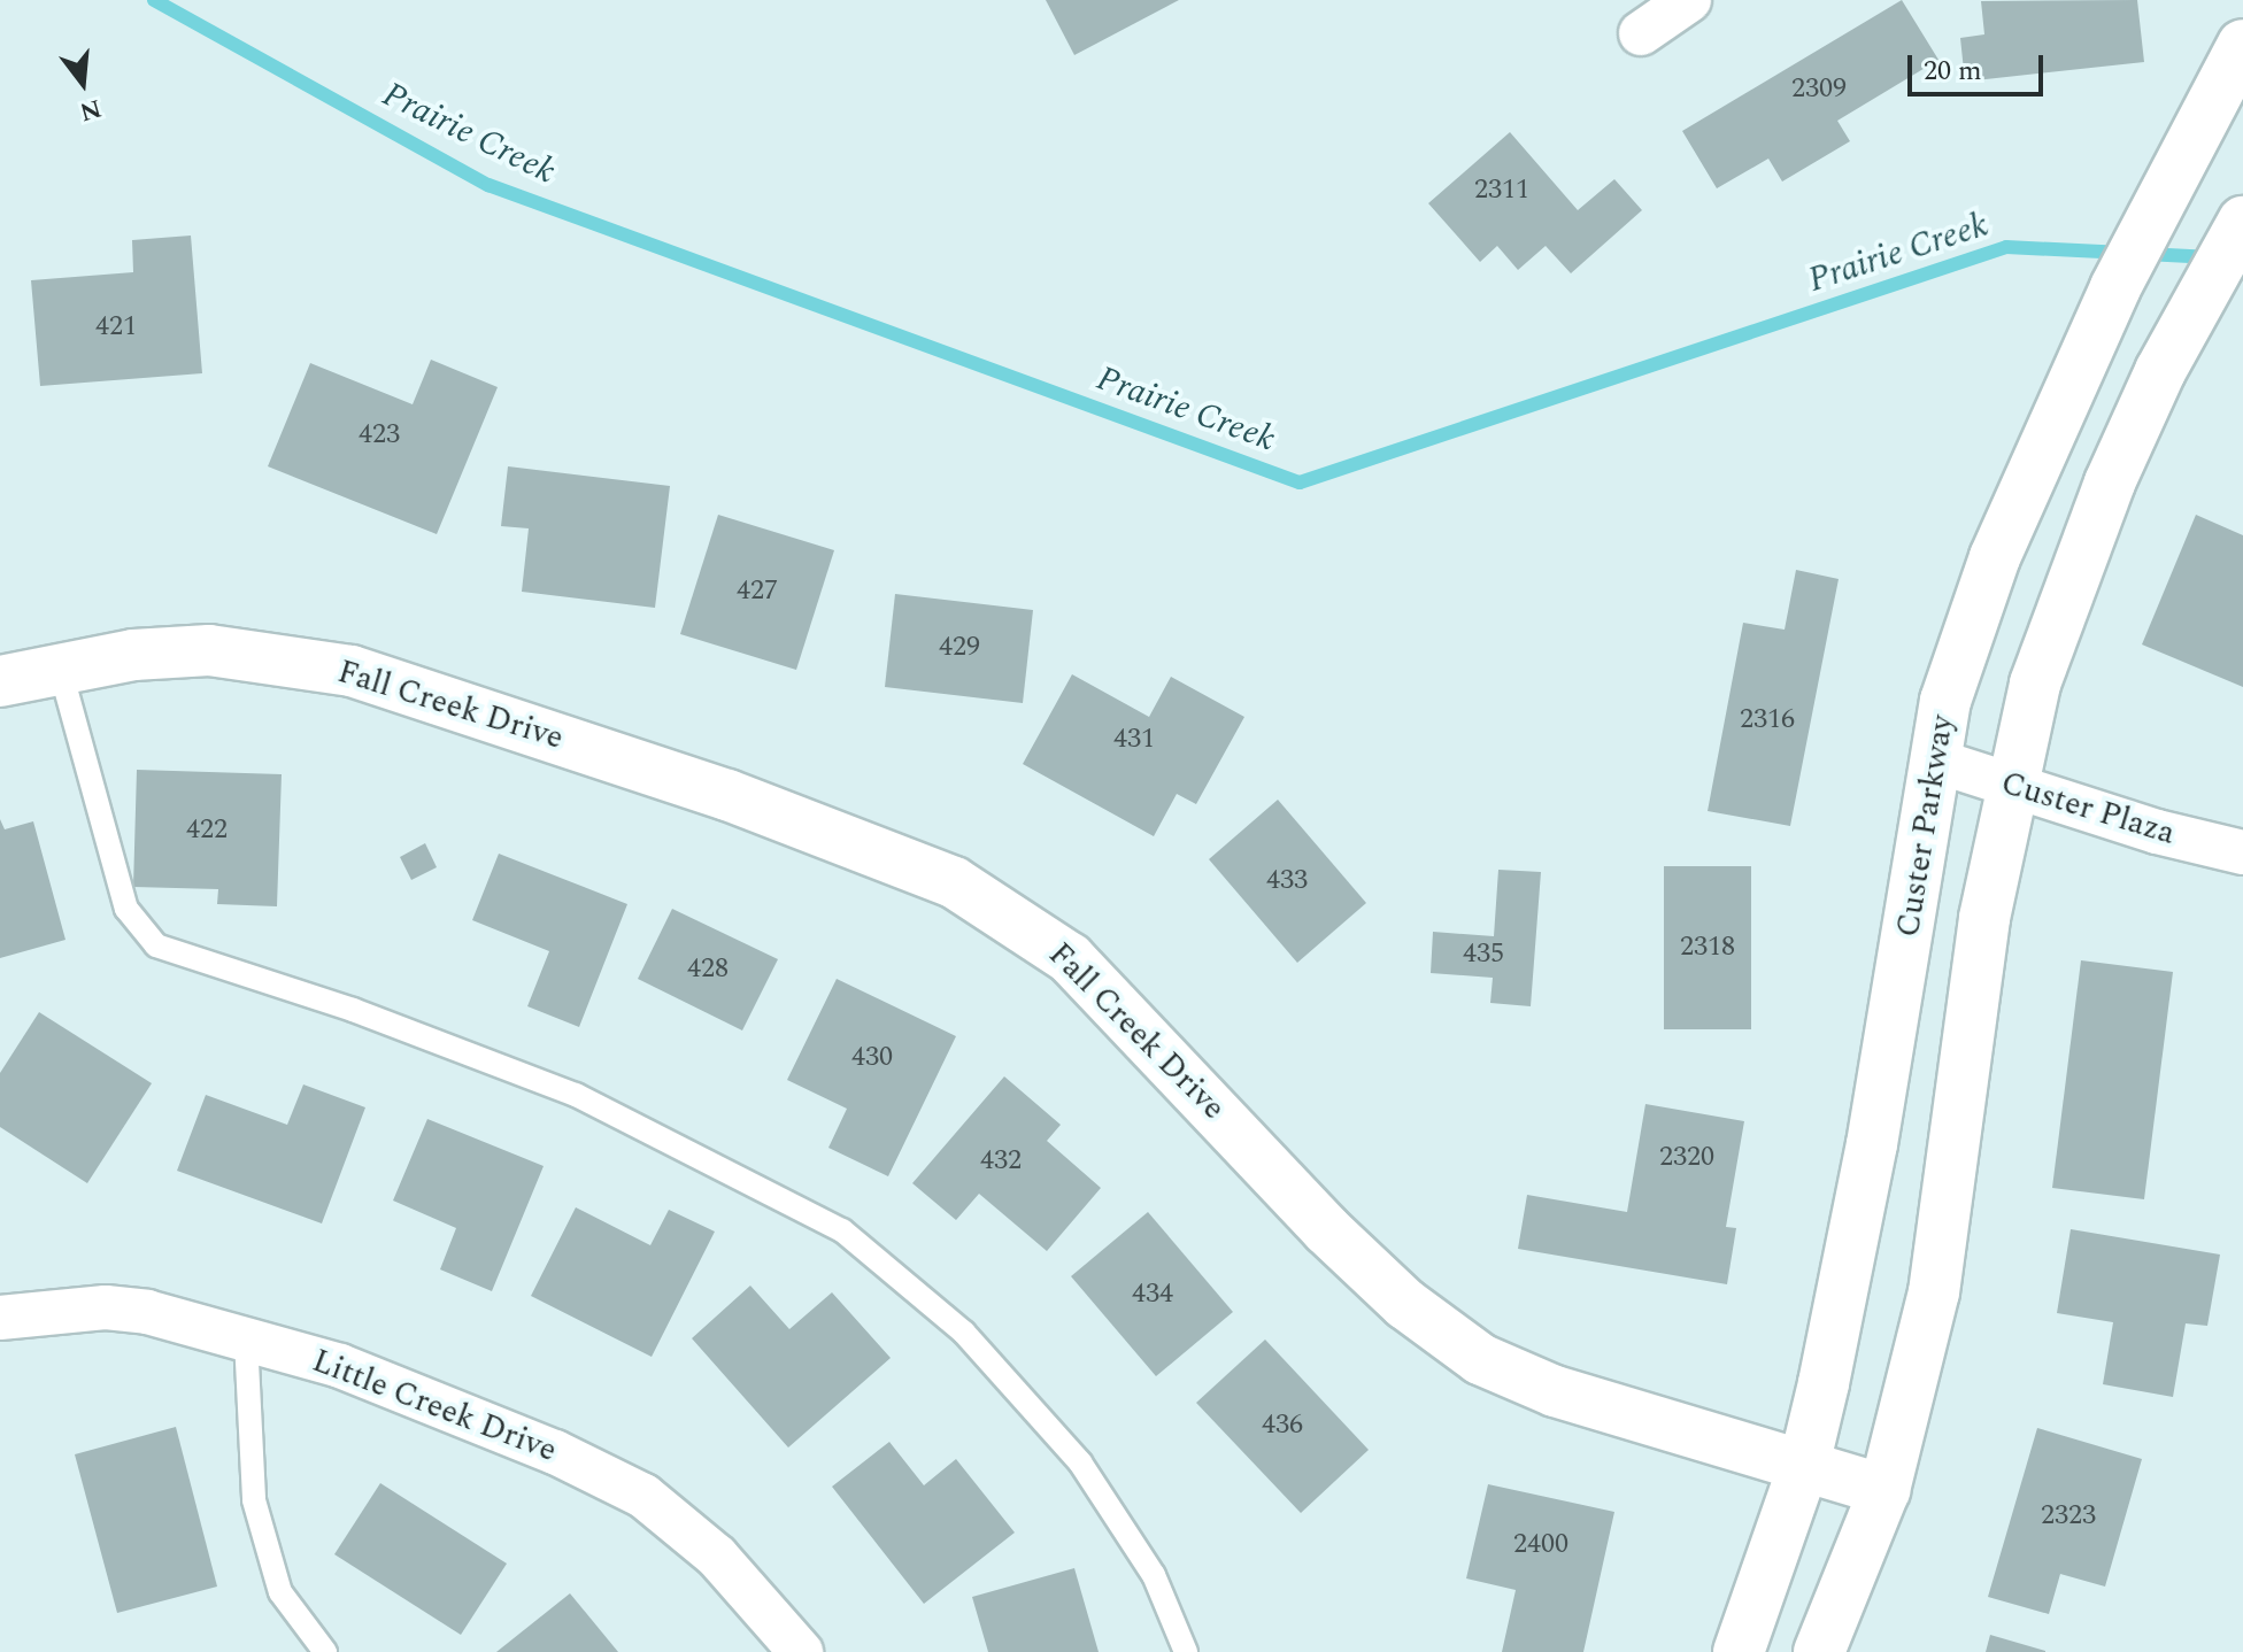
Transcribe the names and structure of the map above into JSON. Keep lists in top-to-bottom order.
{
  "streets": {
    "street": [
      "Fall Creek Drive",
      "Custer Plaza",
      "Custer Parkway",
      "Little Creek Drive"
    ]
  },
  "crossings": [
    ["Fall Creek Drive", "Custer Parkway"],
    ["Custer Plaza", "Custer Parkway"]
  ],
  "water": ["Prairie Creek"],
  "house_numbers": [
    "2309",
    "2311",
    "421",
    "423",
    "427",
    "429",
    "2316",
    "431",
    "422",
    "433",
    "2318",
    "435",
    "428",
    "430",
    "2320",
    "432",
    "434",
    "436",
    "2323",
    "2400"
  ],
  "scale_bar": "20 m",
  "north": "bottom"
}
